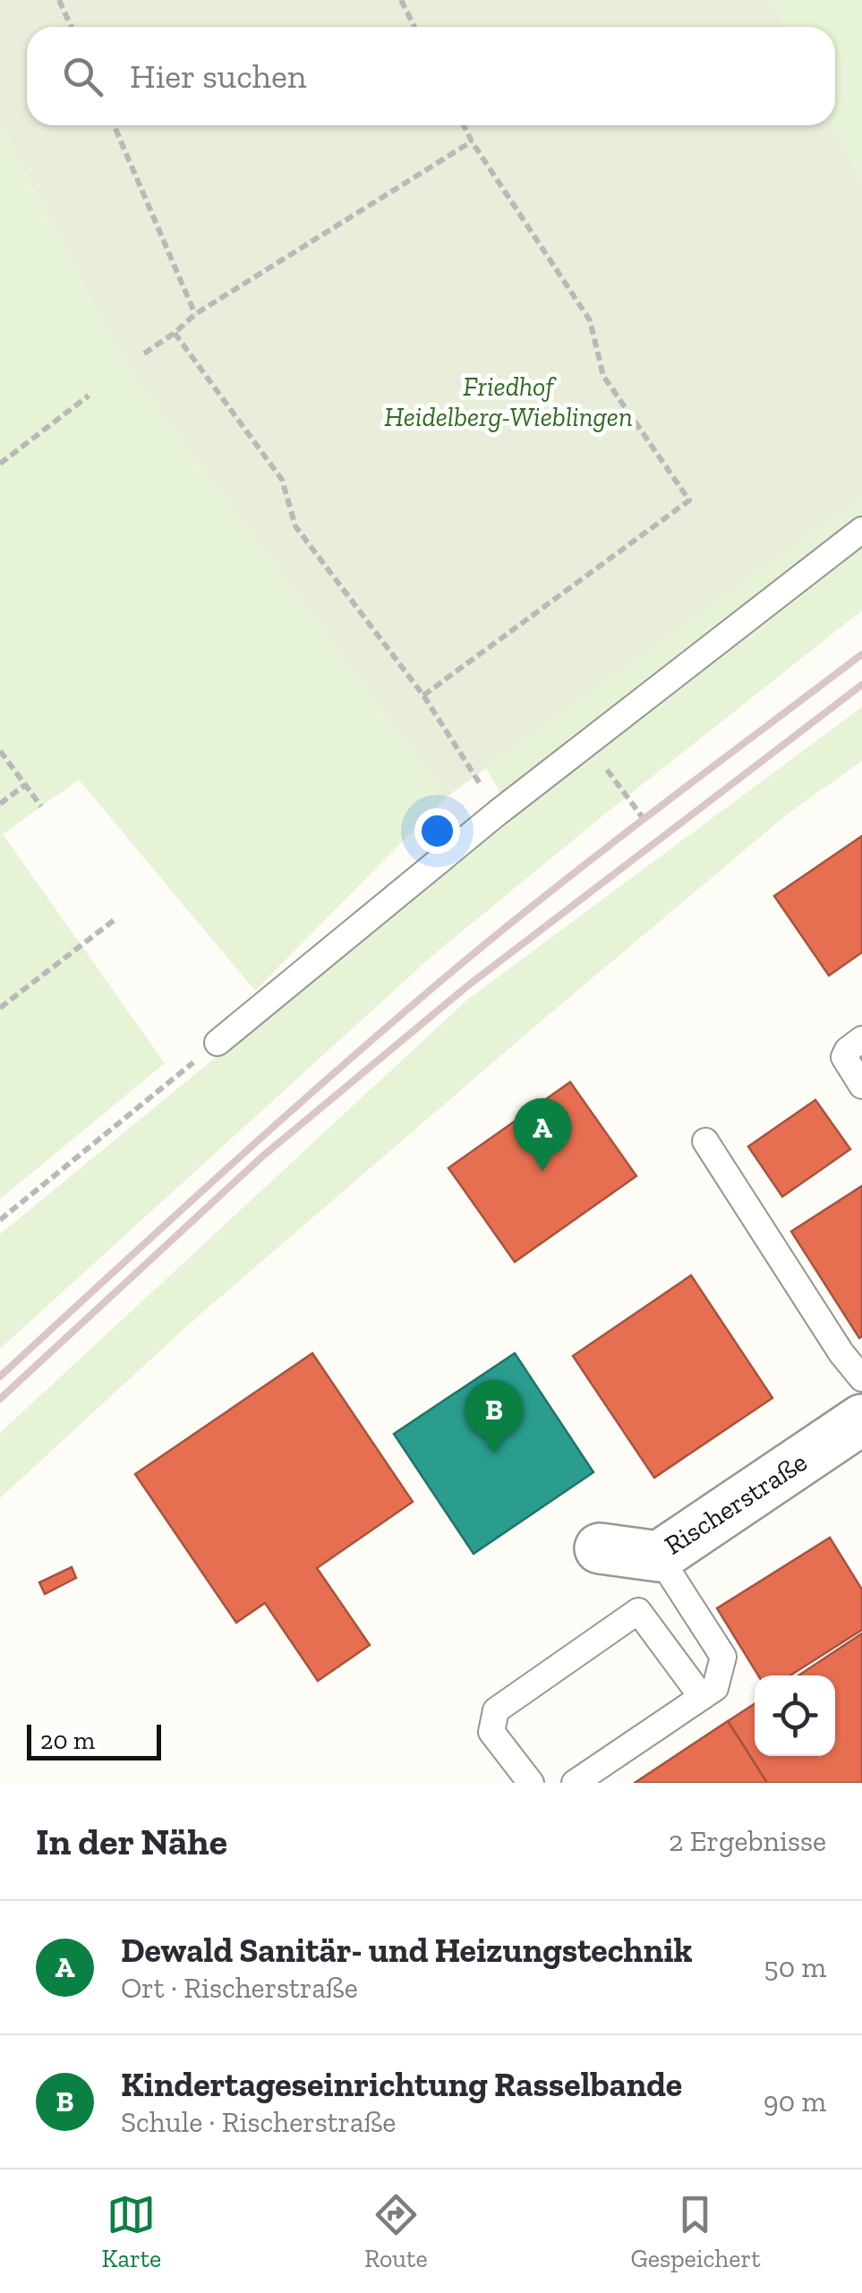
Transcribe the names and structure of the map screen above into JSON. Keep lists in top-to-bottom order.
{
  "streets": {
    "street": ["Rischerstraße"]
  },
  "parks": ["Friedhof Heidelberg-Wieblingen"],
  "scale_bar": "20 m",
  "page": {
    "search": "Hier suchen",
    "pins": ["A", "B"],
    "scale": "20 m",
    "heading": ["In der Nähe", "2 Ergebnisse"],
    "list": [
      {
        "mark": "A",
        "name": "Dewald Sanitär- und Heizungstechnik",
        "note": "Ort · Rischerstraße",
        "value": "50 m"
      },
      {
        "mark": "B",
        "name": "Kindertageseinrichtung Rasselbande",
        "note": "Schule · Rischerstraße",
        "value": "90 m"
      }
    ],
    "nav": ["Karte", "Route", "Gespeichert"]
  }
}
